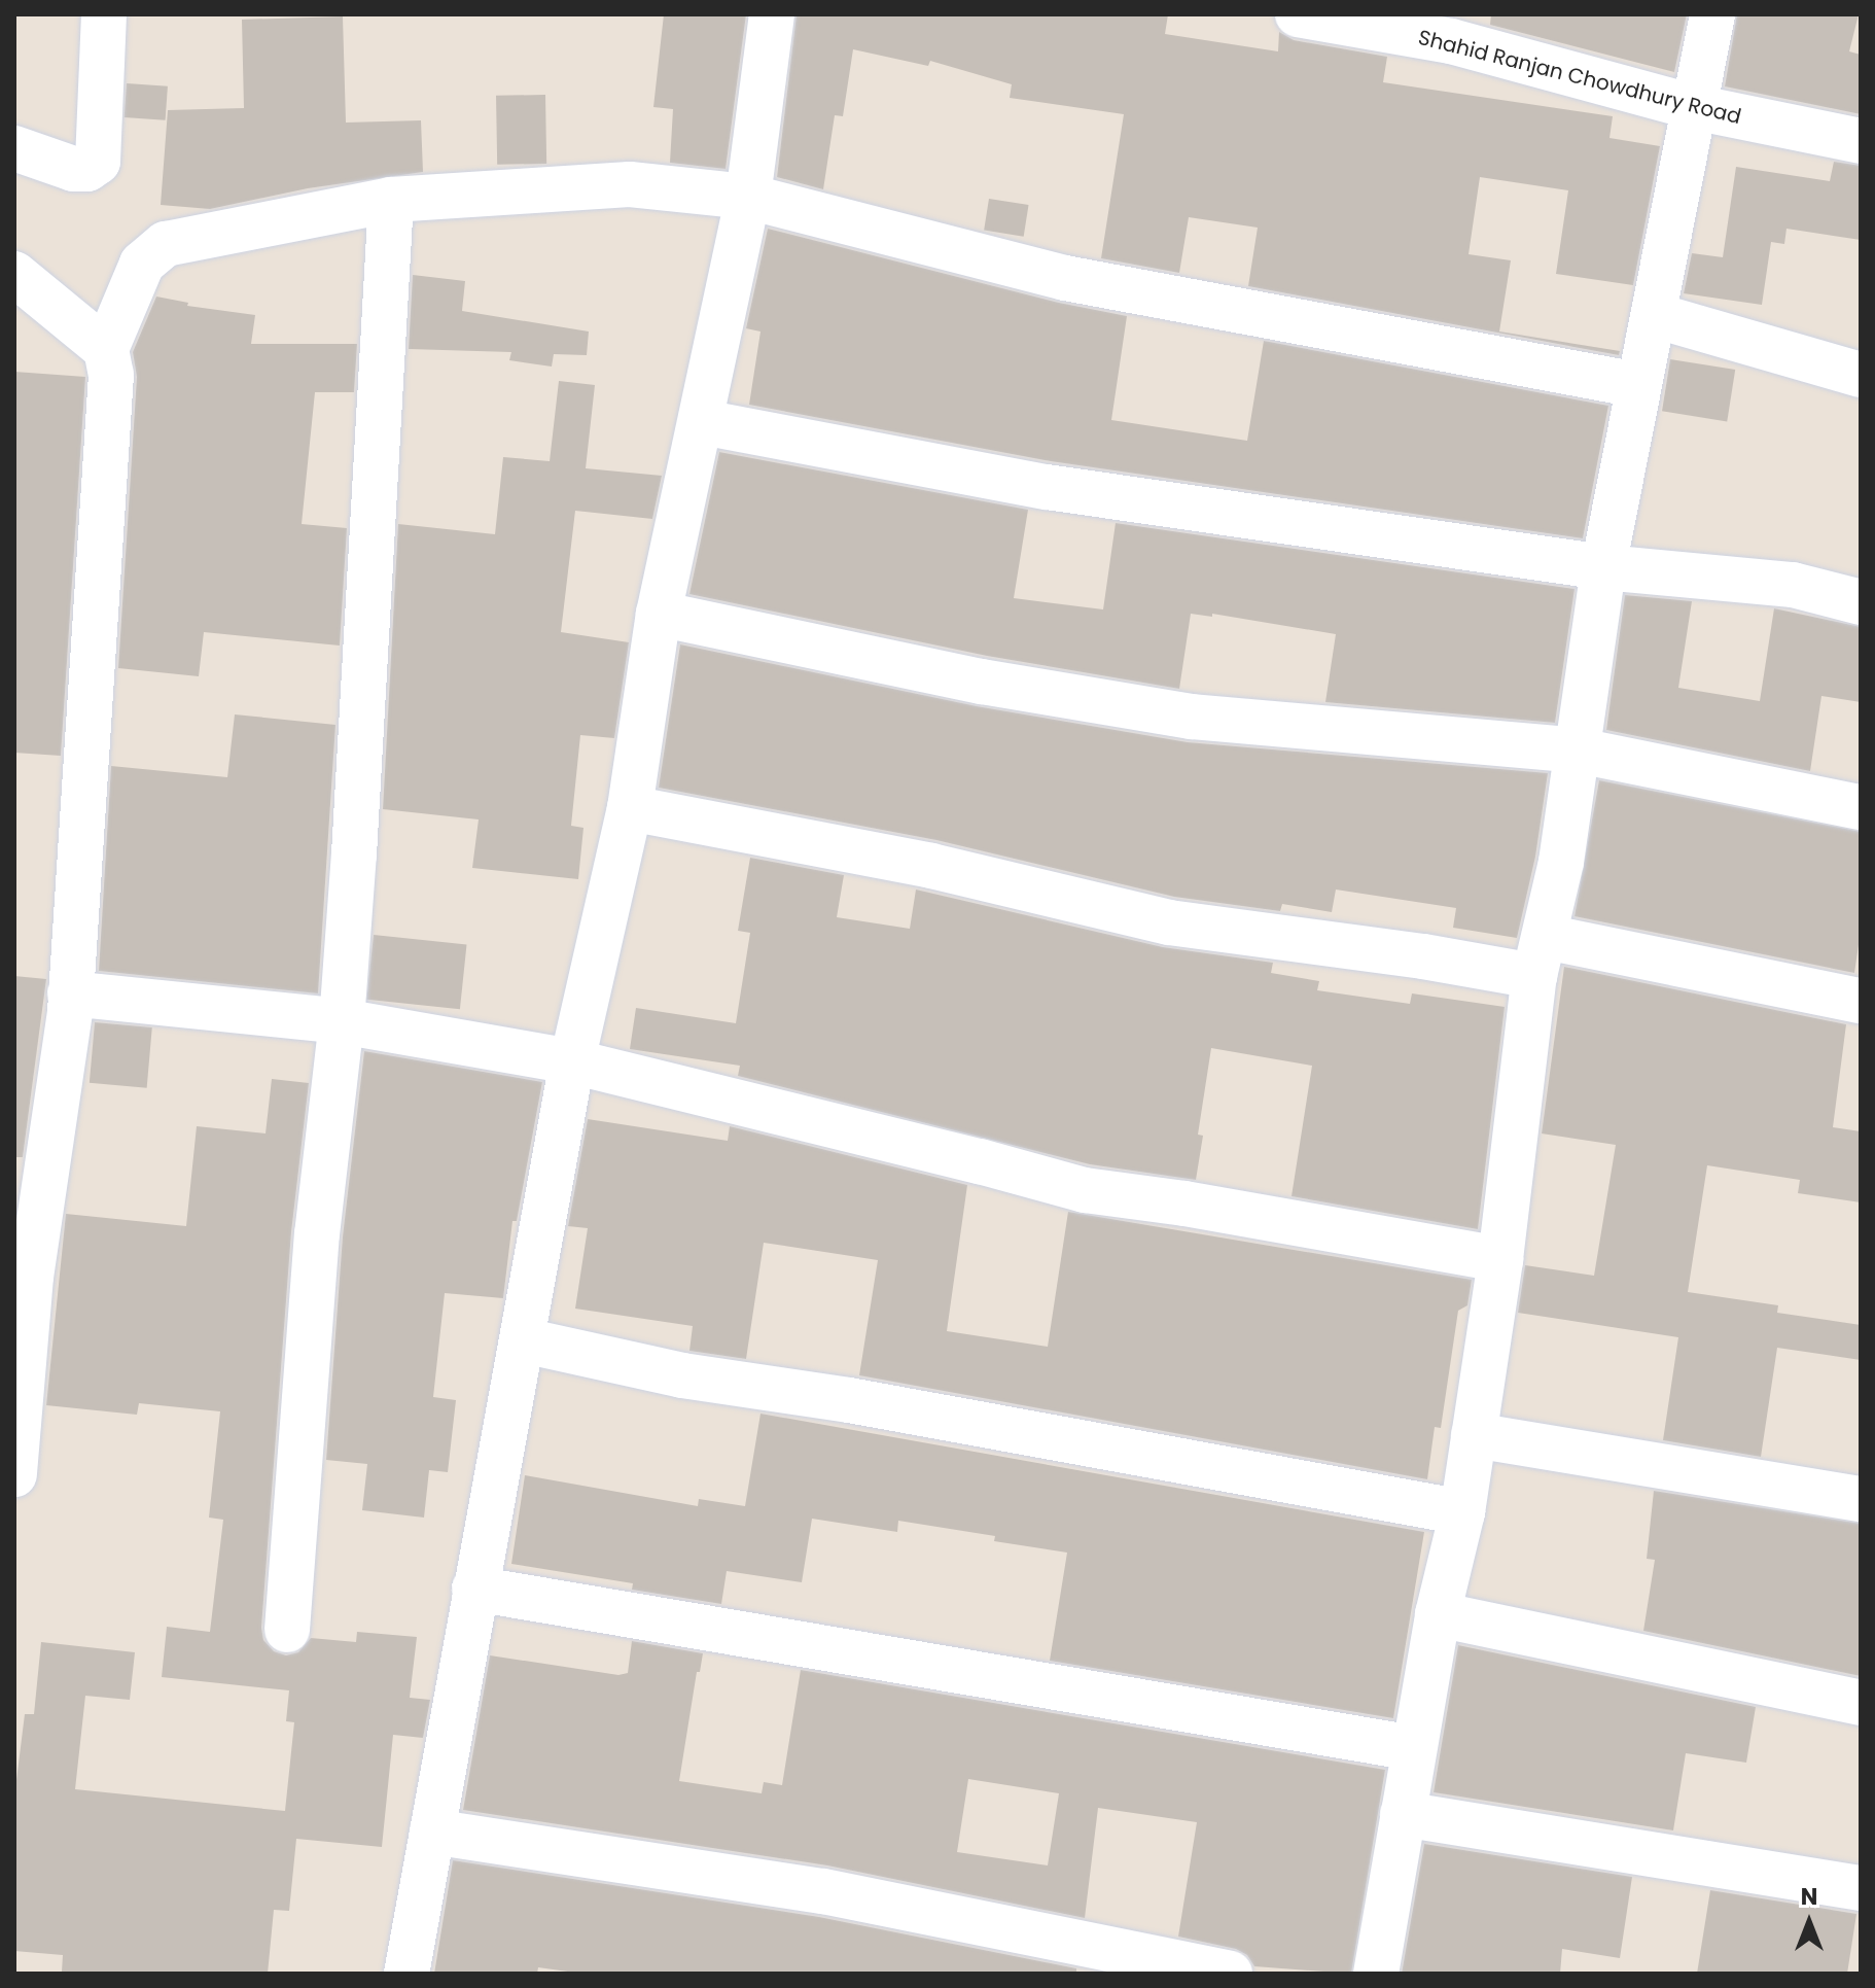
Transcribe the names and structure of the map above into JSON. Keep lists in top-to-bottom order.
{
  "streets": {
    "street": ["Shahid Ranjan Chowdhury Road"]
  },
  "north": "top"
}
